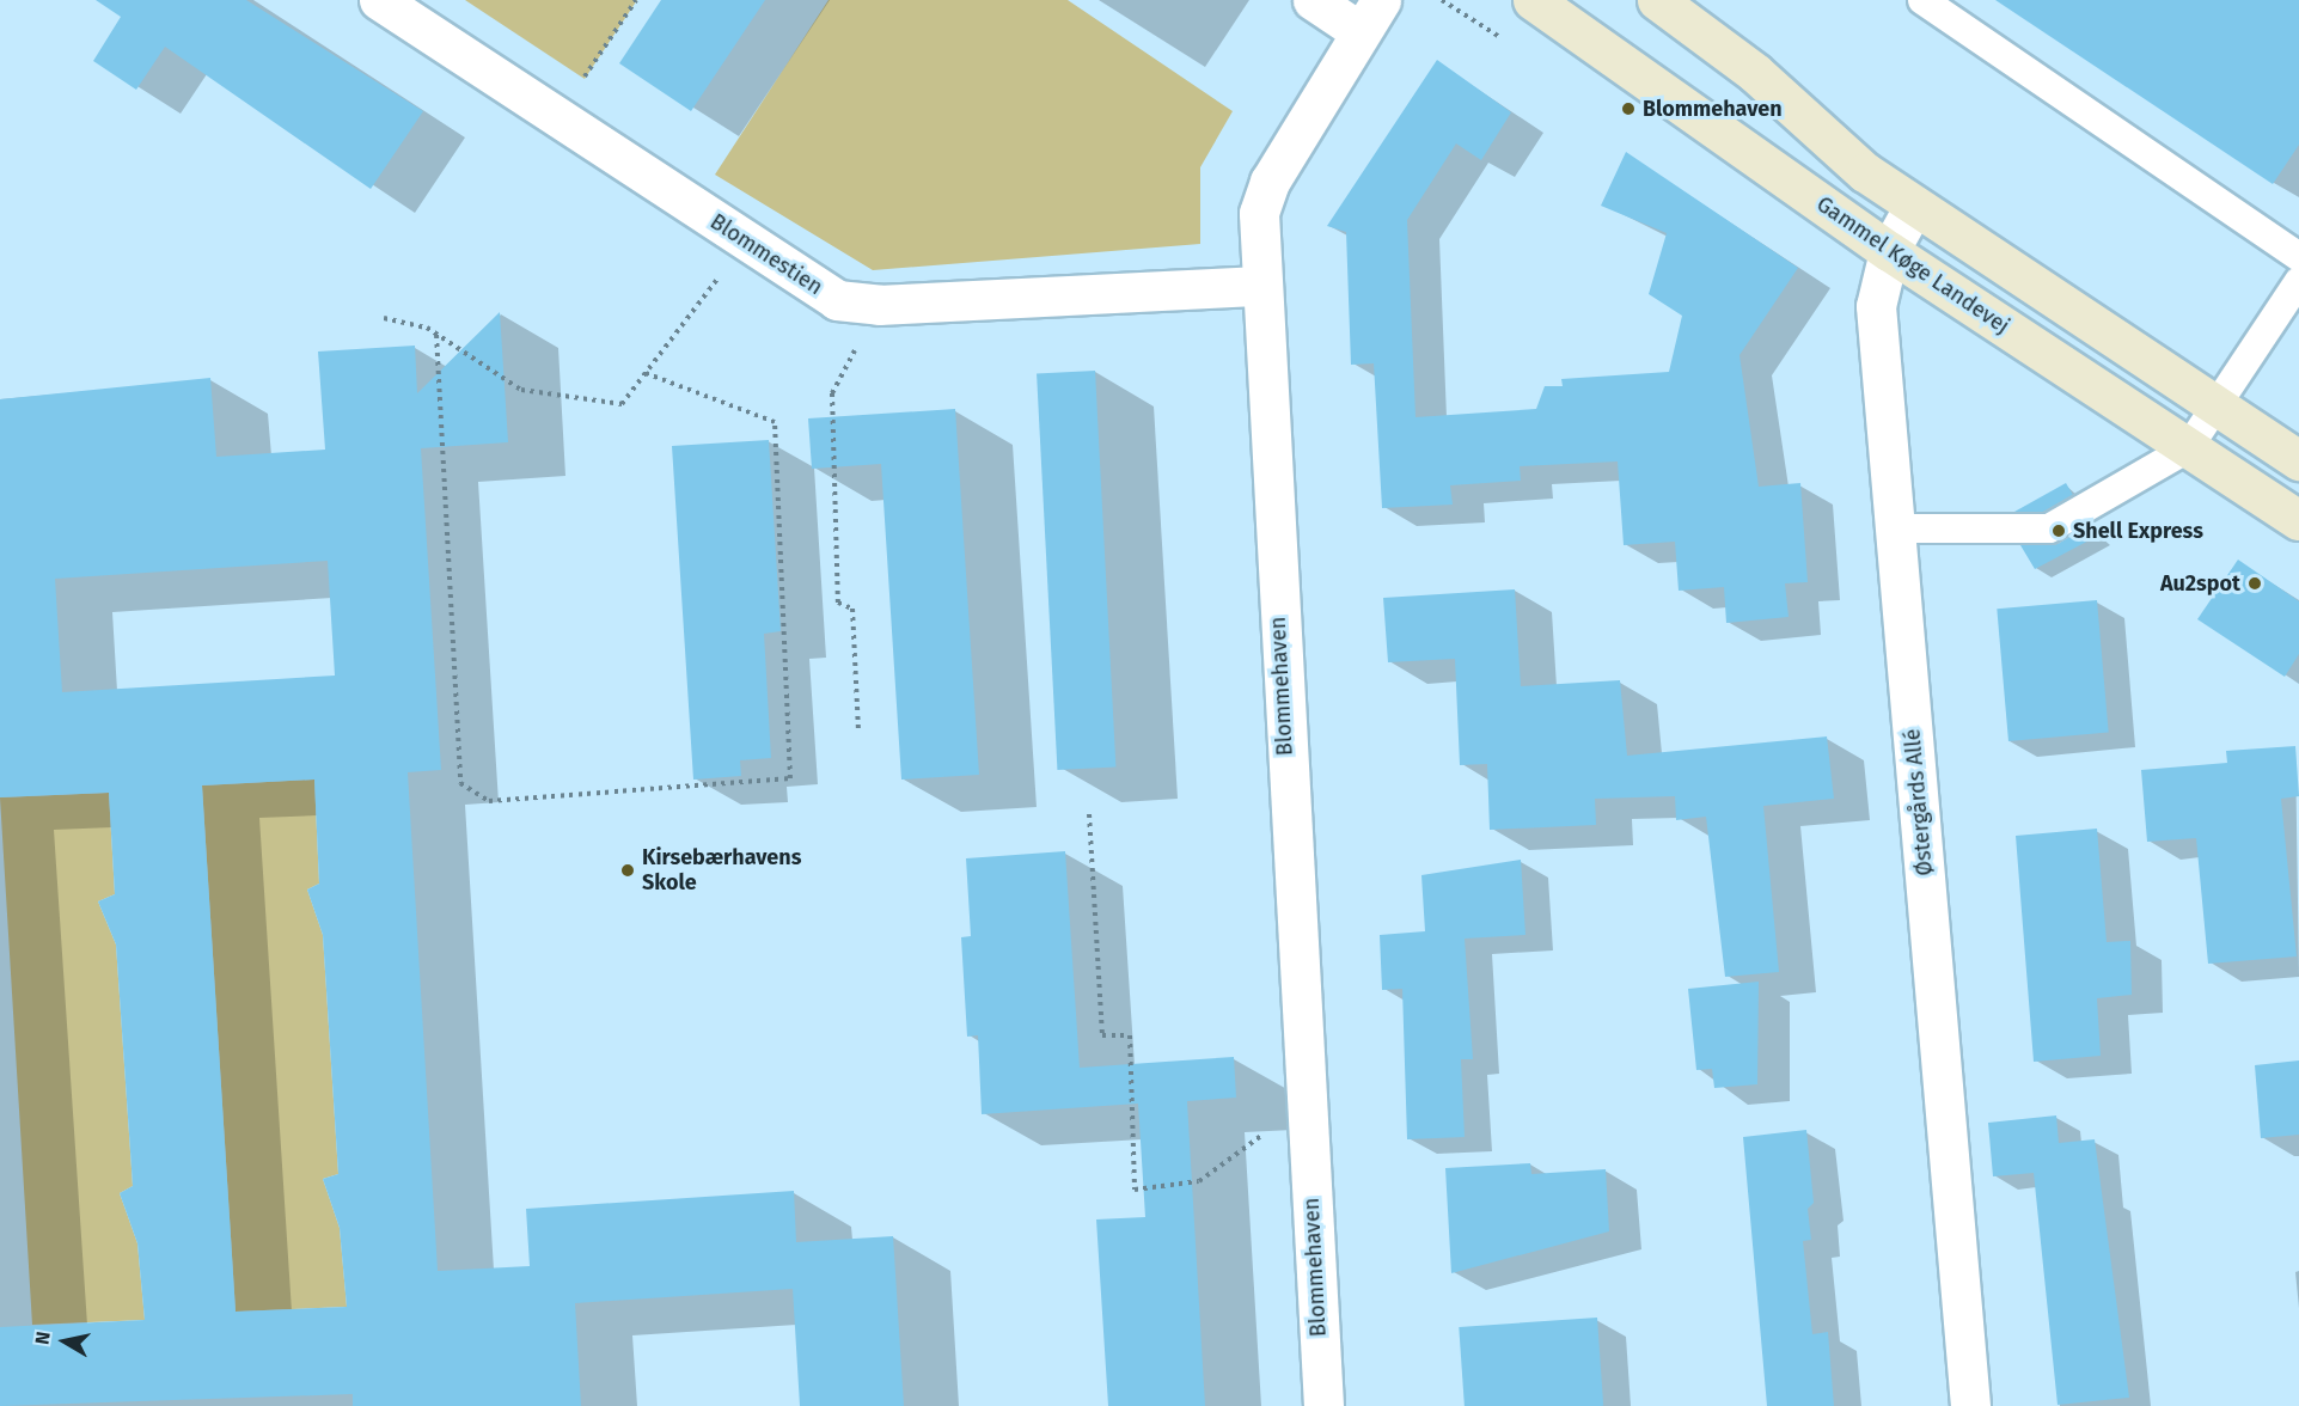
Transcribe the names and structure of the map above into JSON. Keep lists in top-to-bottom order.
{
  "streets": {
    "main road": ["Gammel Køge Landevej"],
    "street": ["Blommestien", "Blommehaven", "Østergårds Allé"]
  },
  "crossings": [
    ["Blommestien", "Blommehaven"],
    ["Gammel Køge Landevej", "Østergårds Allé"]
  ],
  "places": [
    "Blommehaven",
    "Shell Express",
    "Au2spot",
    "Kirsebærhavens Skole"
  ],
  "north": "left"
}
